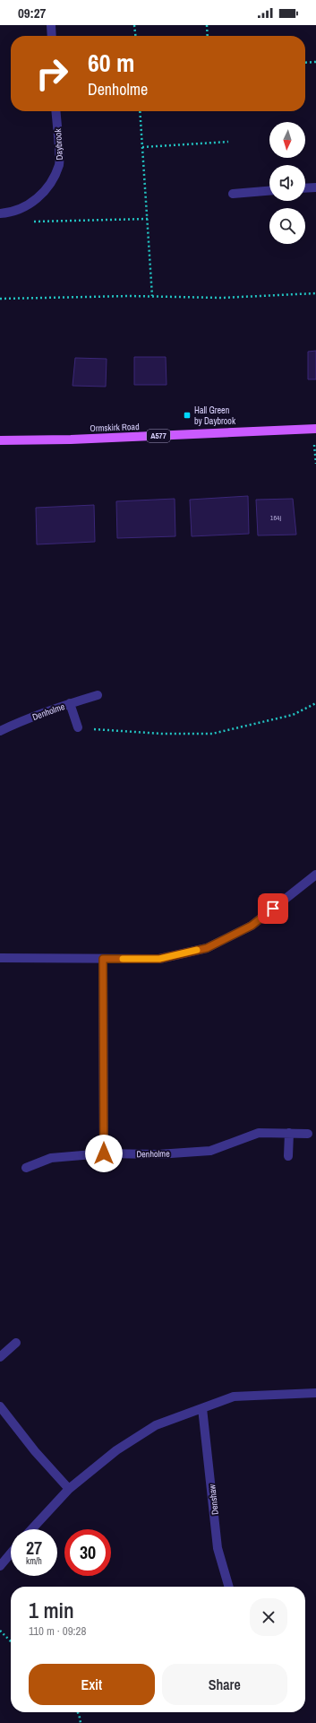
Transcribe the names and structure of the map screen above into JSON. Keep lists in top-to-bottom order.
{
  "streets": {
    "main road": ["Ormskirk Road", "A577"],
    "street": ["Daybrook", "Denholme", "Denshaw"]
  },
  "places": {
    "transit": ["Hall Green by Daybrook"]
  },
  "house_numbers": ["164j"],
  "north": "bottom",
  "page": {
    "status": "09:27",
    "turn": ["60 m", "Denholme"],
    "speed": "27 km/h",
    "limit": "30",
    "heading": ["1 min", "110 m · 09:28"],
    "buttons": ["Exit", "Share"]
  }
}
